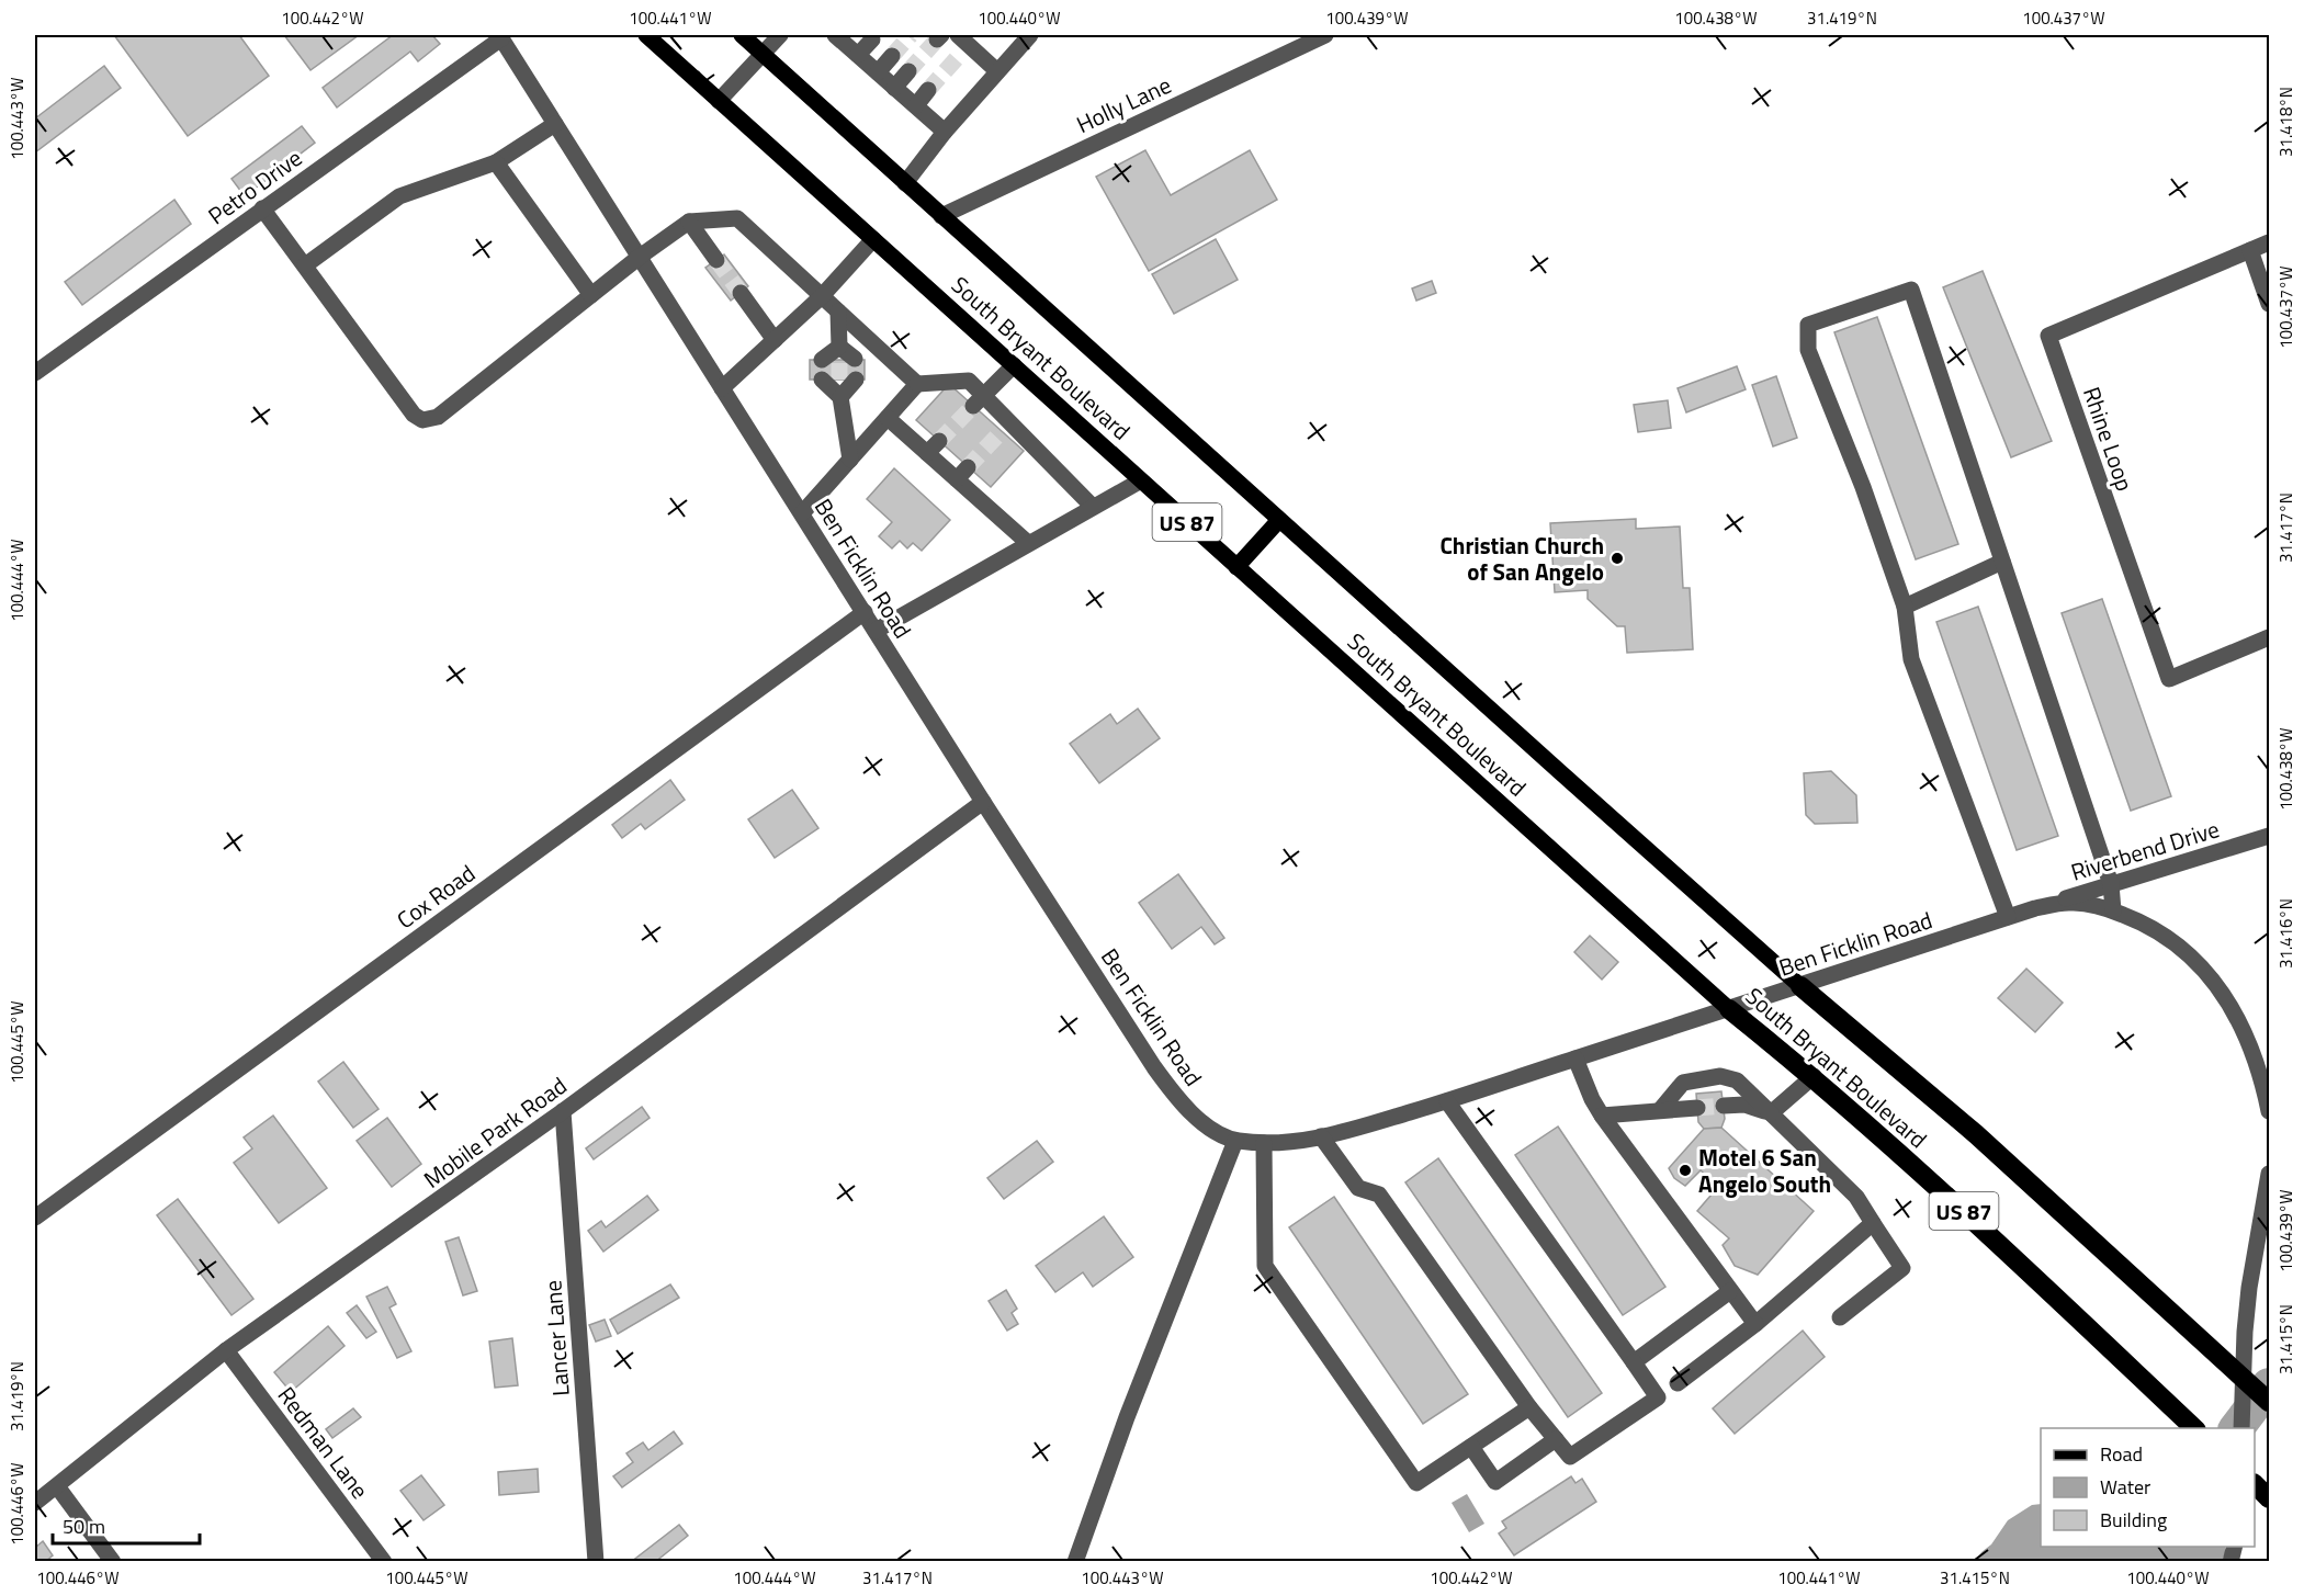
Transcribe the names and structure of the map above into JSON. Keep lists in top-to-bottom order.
{
  "streets": {
    "highway": ["South Bryant Boulevard", "US 87"],
    "street": [
      "Holly Lane",
      "Petro Drive",
      "Rhine Loop",
      "Ben Ficklin Road",
      "Riverbend Drive",
      "Cox Road",
      "Mobile Park Road",
      "Lancer Lane",
      "Redman Lane"
    ]
  },
  "crossings": [
    ["Holly Lane", "South Bryant Boulevard"],
    ["Petro Drive", "Ben Ficklin Road"],
    ["South Bryant Boulevard", "Ben Ficklin Road"],
    ["Ben Ficklin Road", "Riverbend Drive"],
    ["Ben Ficklin Road", "Cox Road"],
    ["Ben Ficklin Road", "Mobile Park Road"],
    ["Mobile Park Road", "Lancer Lane"],
    ["Mobile Park Road", "Redman Lane"]
  ],
  "places": ["Christian Church of San Angelo", "Motel 6 San Angelo South"],
  "legend": ["Road", "Water", "Building"],
  "scale_bar": "50 m",
  "coordinates": [
    "100.442°W",
    "100.441°W",
    "100.440°W",
    "100.439°W",
    "100.438°W",
    "31.419°N",
    "100.437°W",
    "100.443°W",
    "31.418°N",
    "31.417°N",
    "100.444°W",
    "31.416°N",
    "100.445°W",
    "31.415°N",
    "100.446°W"
  ]
}
